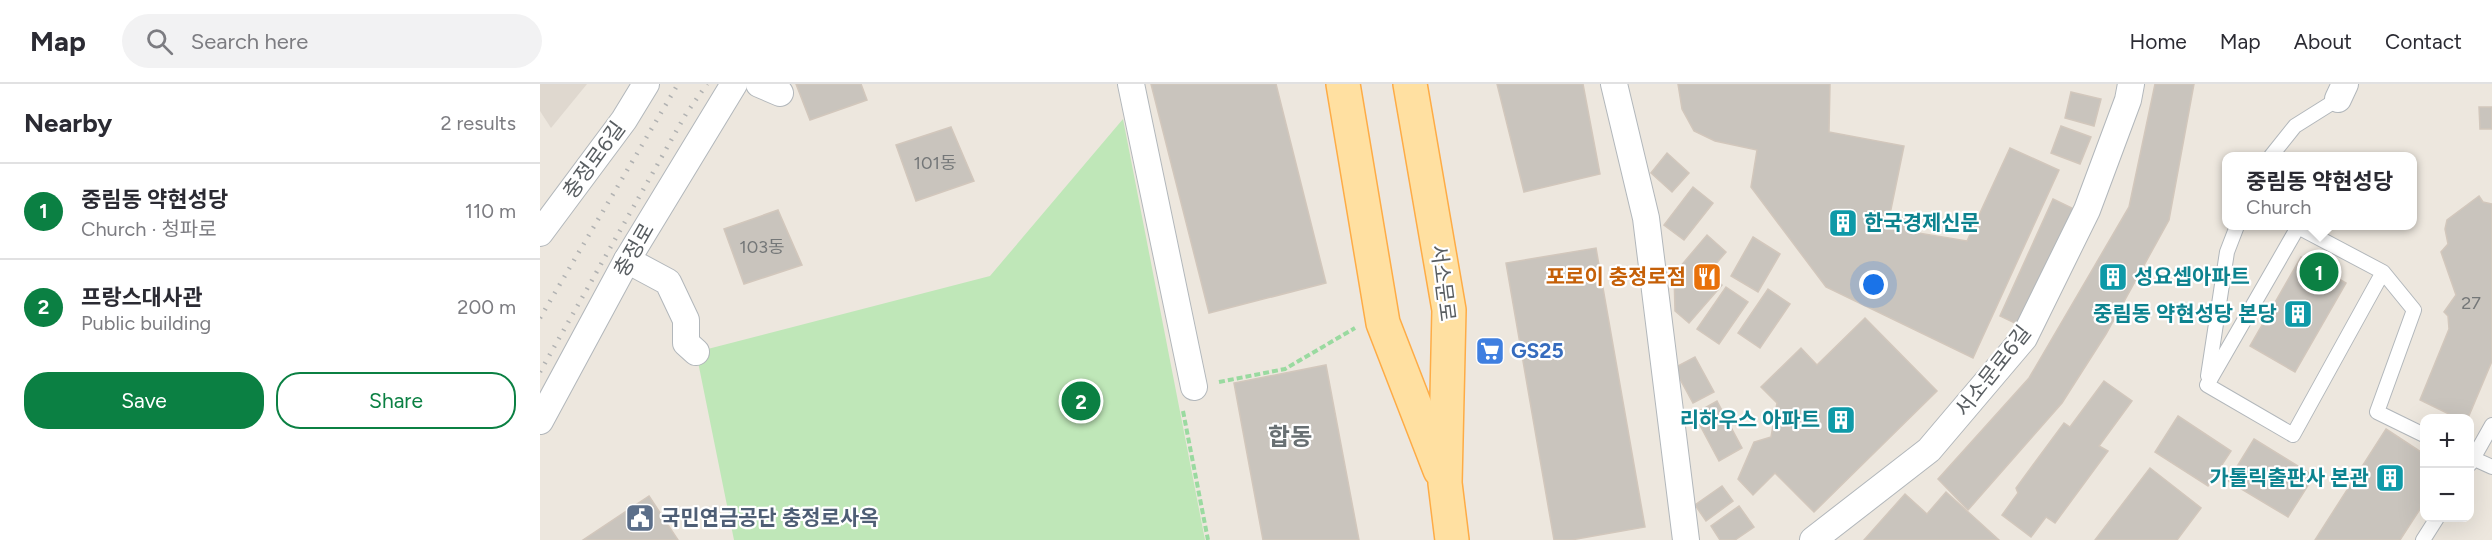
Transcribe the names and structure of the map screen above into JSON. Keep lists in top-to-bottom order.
{
  "streets": {
    "main road": ["서소문로"],
    "street": ["충정로6길", "충정로", "서소문로6길"]
  },
  "districts": ["합동"],
  "places": {
    "building": [
      "한국경제신문",
      "성요셉아파트",
      "중림동 약현성당 본당",
      "리하우스 아파트",
      "가톨릭출판사 본관"
    ],
    "restaurant": ["포로이 충정로점"],
    "supermarket": ["GS25"],
    "public building": ["국민연금공단 충정로사옥"]
  },
  "house_numbers": ["101동", "103동", "27"],
  "page": {
    "header": "Map",
    "search": "Search here",
    "nav": [
      "Home",
      "Map",
      "About",
      "Contact"
    ],
    "heading": ["Nearby", "2 results"],
    "popup": ["중림동 약현성당", "Church"],
    "list": [
      {
        "mark": "1",
        "name": "중림동 약현성당",
        "note": "Church · 청파로",
        "value": "110 m"
      },
      {
        "mark": "2",
        "name": "프랑스대사관",
        "note": "Public building",
        "value": "200 m"
      }
    ],
    "pins": ["1", "2"],
    "buttons": ["Save", "Share"],
    "map_buttons": ["+", "−"]
  }
}
